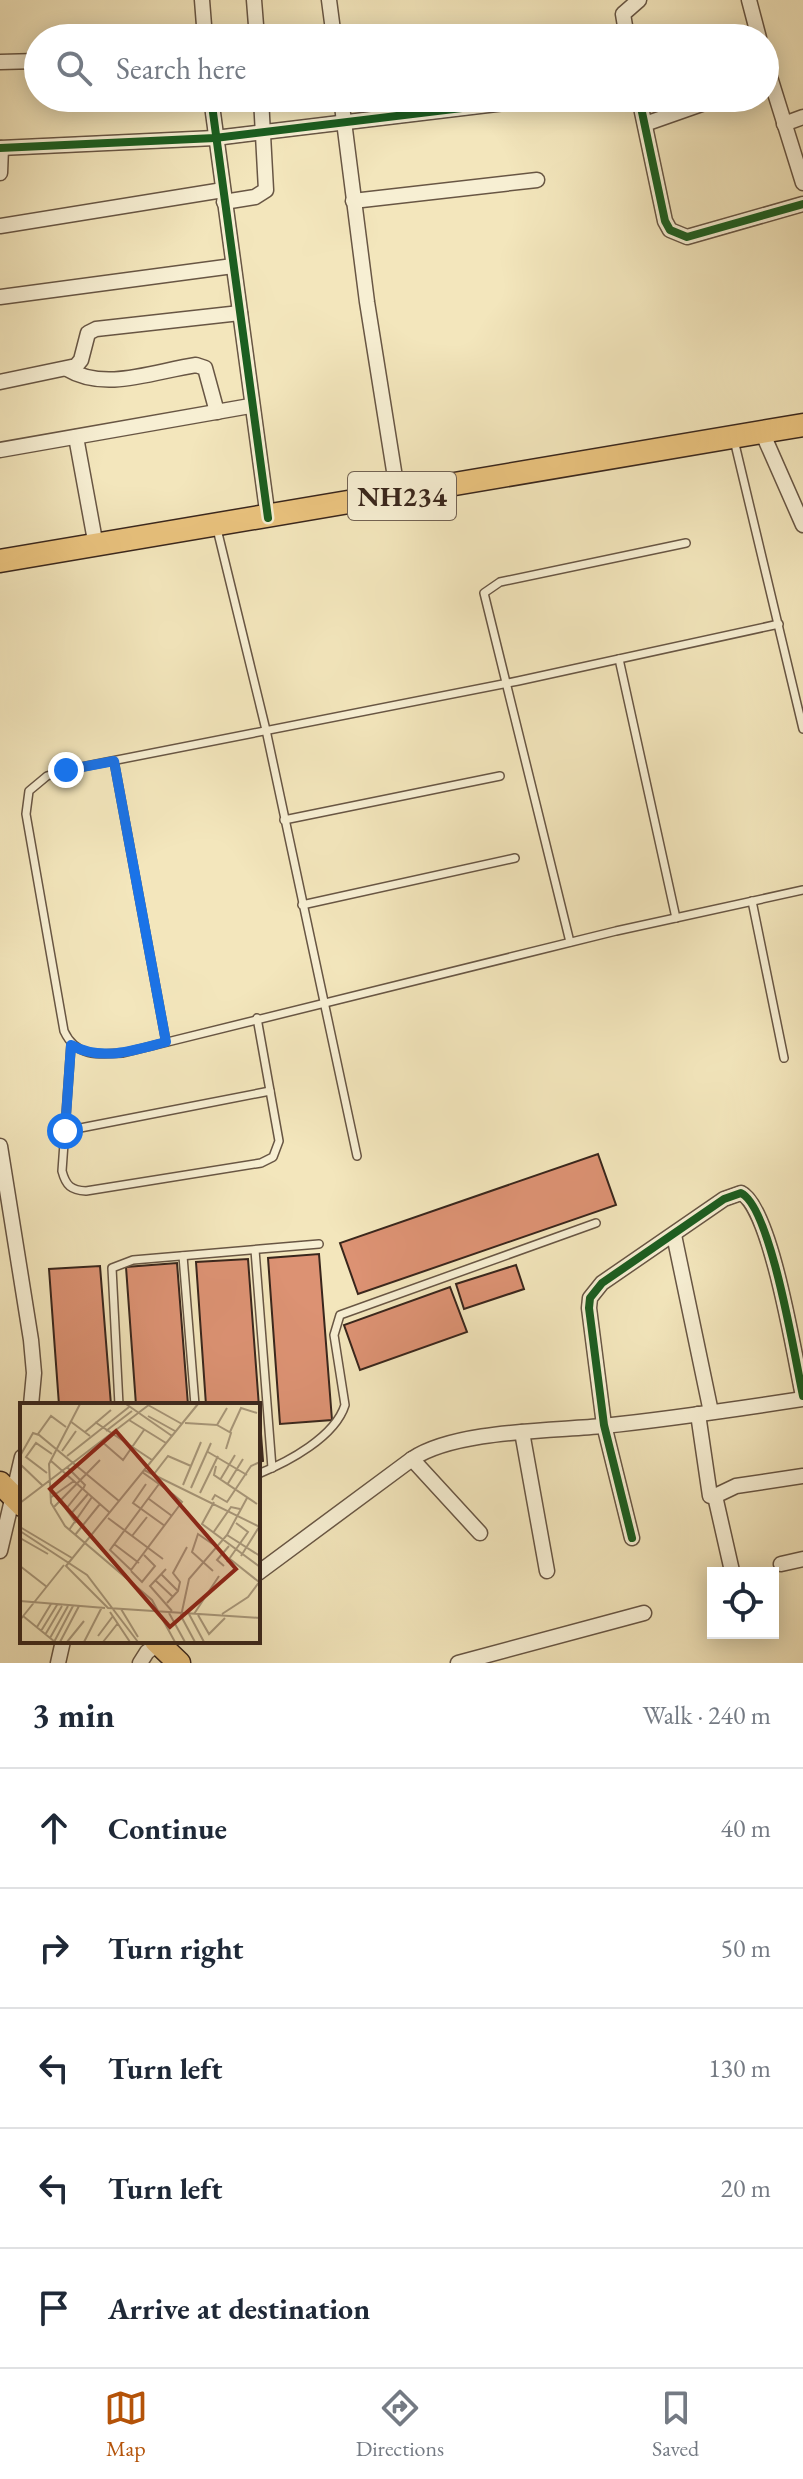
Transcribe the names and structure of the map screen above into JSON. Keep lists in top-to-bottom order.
{
  "streets": {
    "highway": ["NH234"]
  },
  "page": {
    "search": "Search here",
    "heading": ["3 min", "Walk · 240 m"],
    "list": [
      ["Continue", "40 m"],
      ["Turn right", "50 m"],
      ["Turn left", "130 m"],
      ["Turn left", "20 m"],
      "Arrive at destination"
    ],
    "nav": ["Map", "Directions", "Saved"]
  }
}
